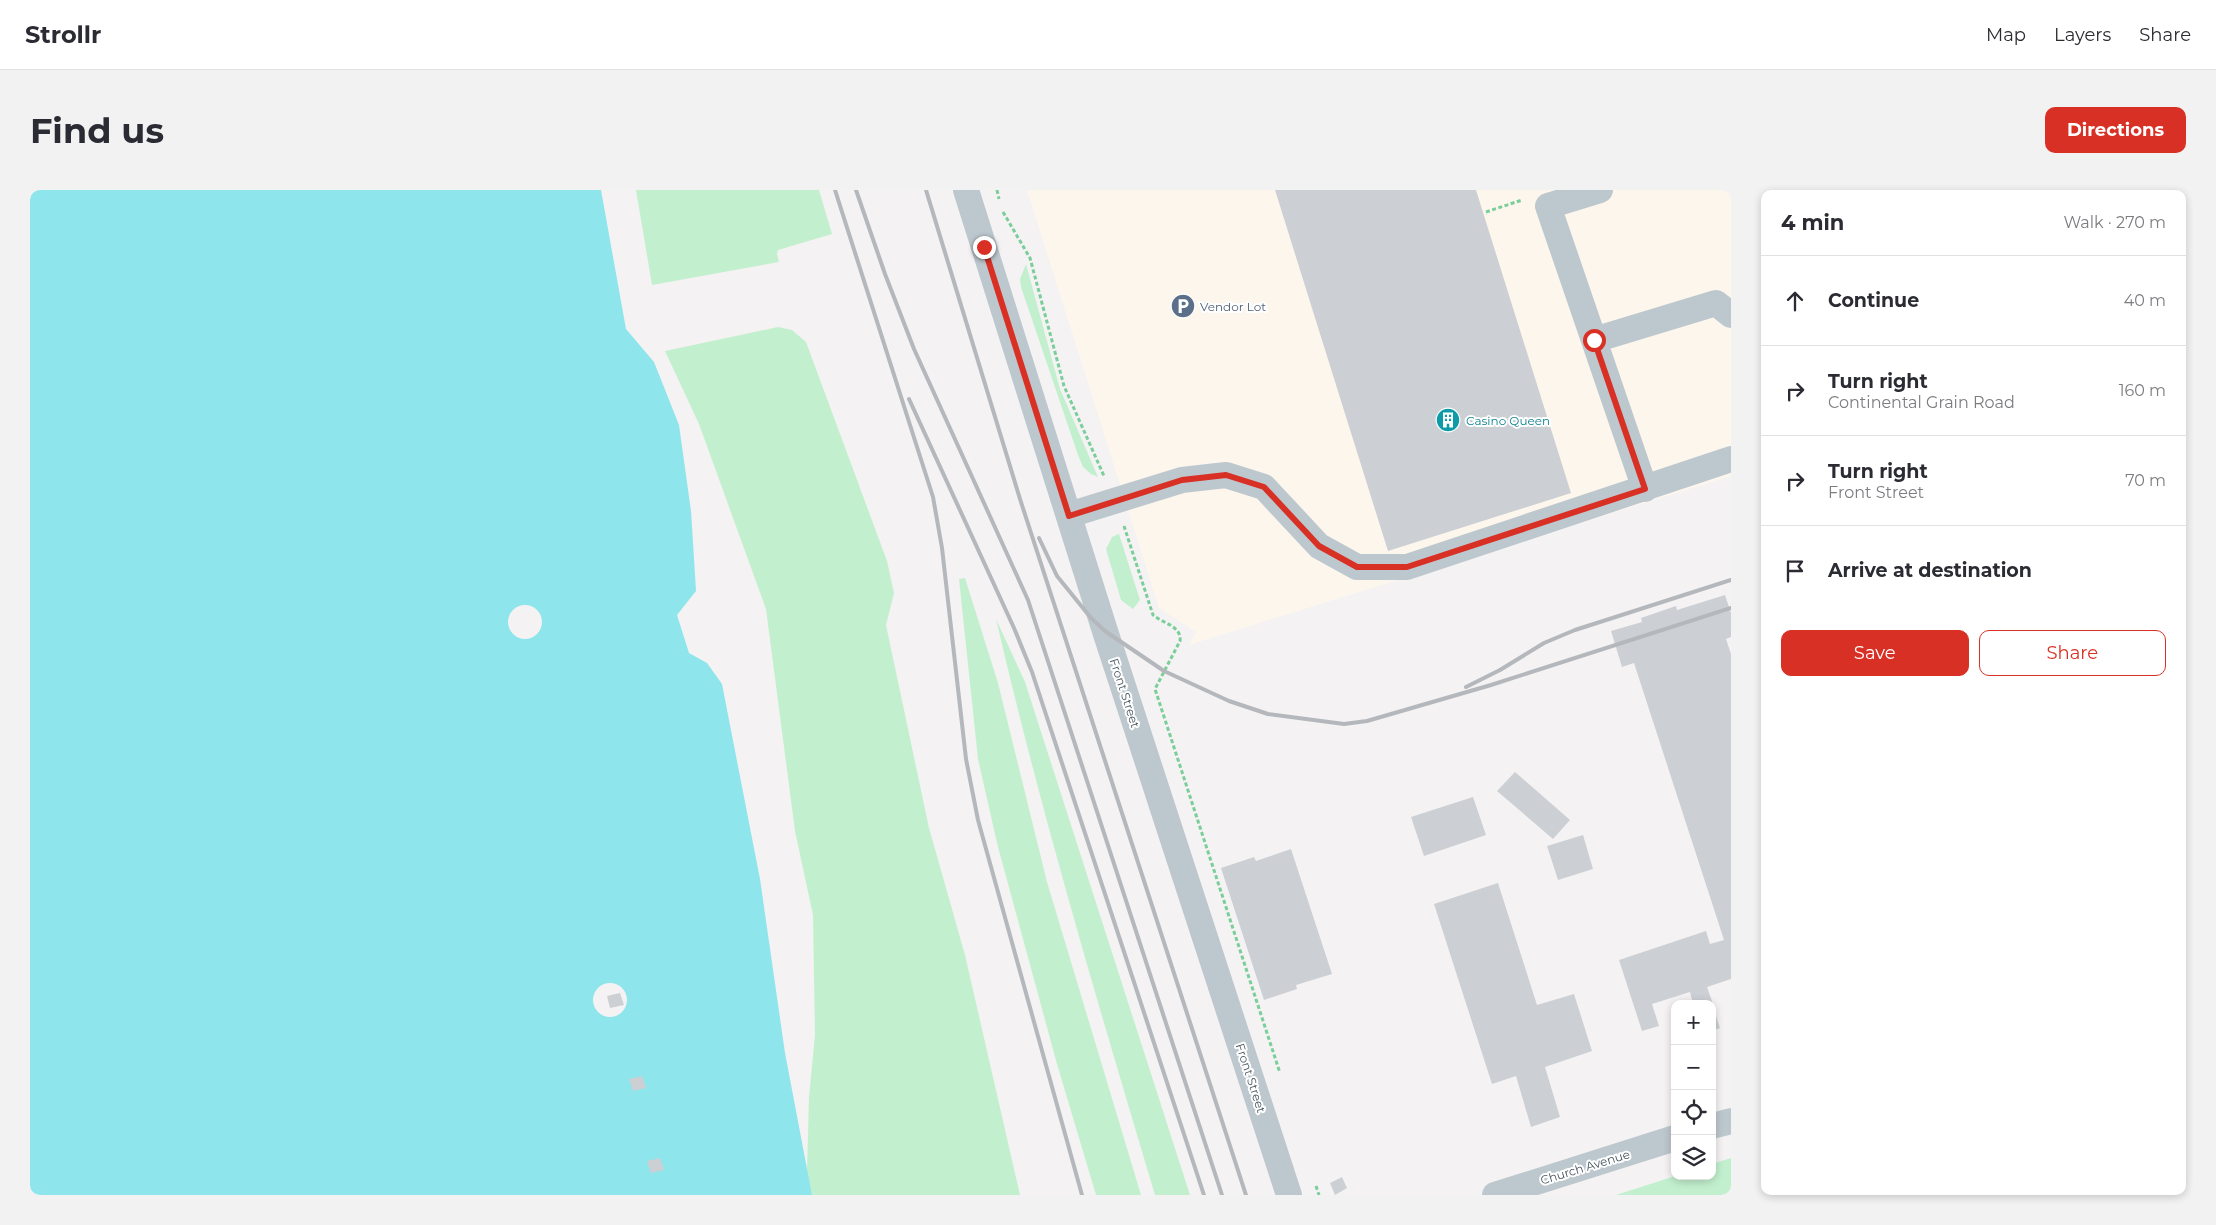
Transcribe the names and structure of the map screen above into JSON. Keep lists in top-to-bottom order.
{
  "streets": {
    "street": ["Front Street", "Church Avenue"]
  },
  "places": {
    "parking": ["Vendor Lot"],
    "building": ["Casino Queen"]
  },
  "page": {
    "header": "Strollr",
    "nav": ["Map", "Layers", "Share"],
    "buttons": [
      "Directions",
      ["Save", "Share"]
    ],
    "title": "Find us",
    "heading": ["4 min", "Walk · 270 m"],
    "list": [
      ["Continue", "40 m"],
      ["Turn right", "Continental Grain Road", "160 m"],
      ["Turn right", "Front Street", "70 m"],
      "Arrive at destination"
    ],
    "map_buttons": ["+", "−"]
  }
}
